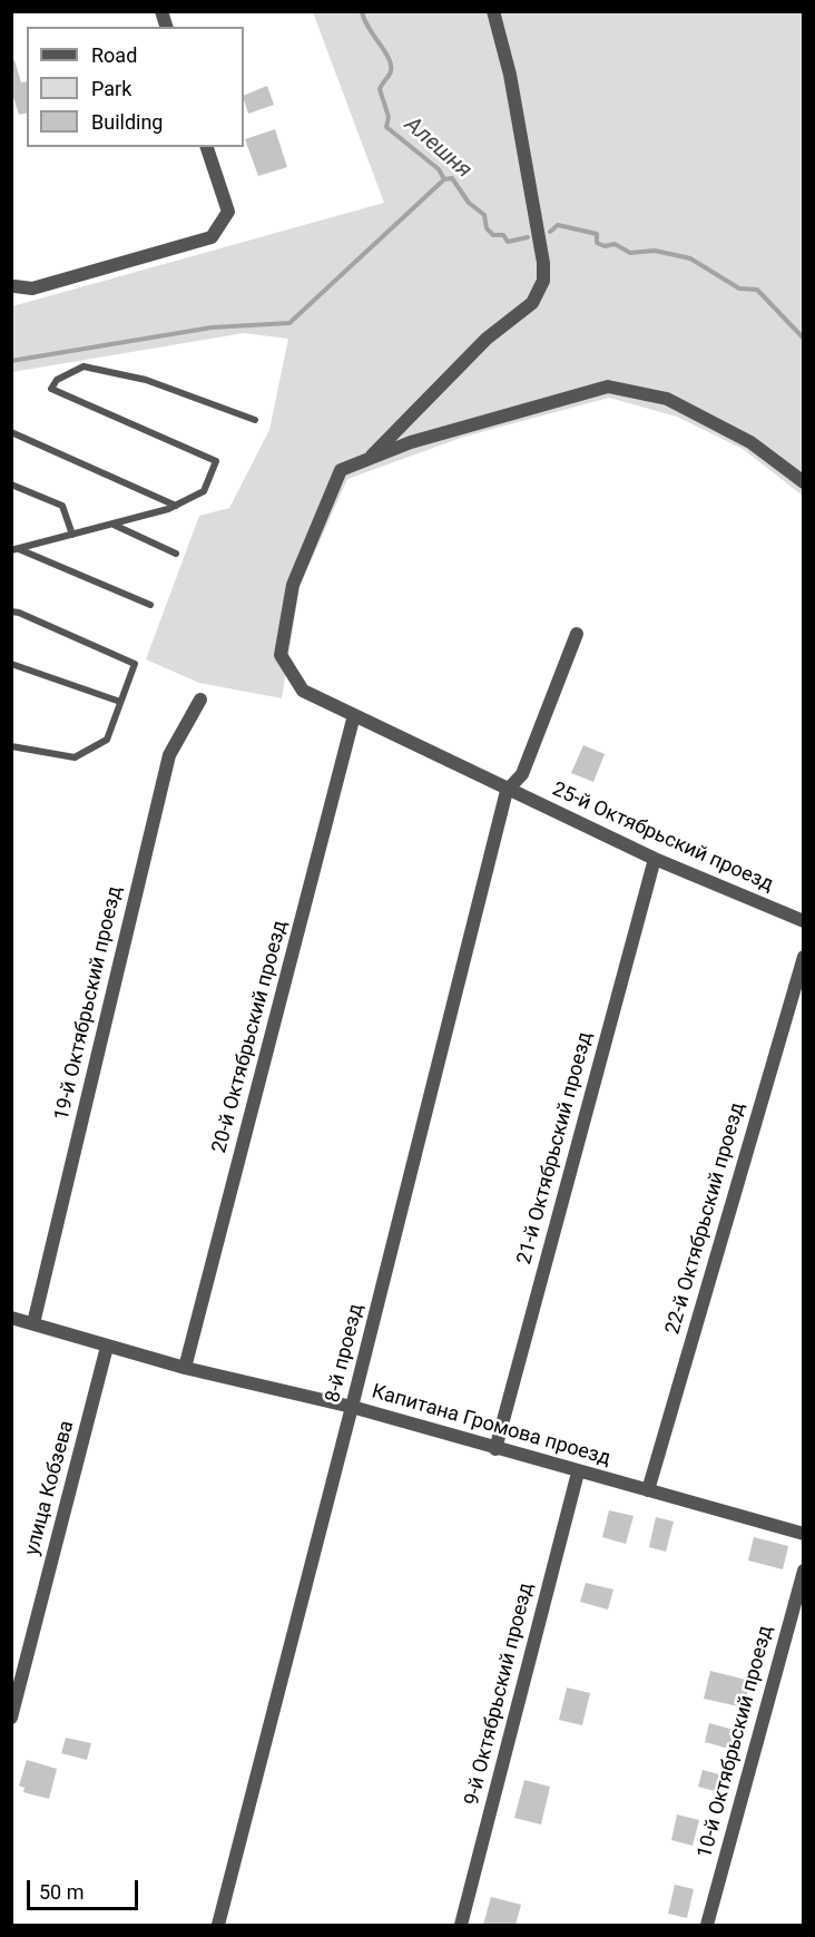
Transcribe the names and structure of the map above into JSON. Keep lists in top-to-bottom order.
{
  "streets": {
    "street": [
      "25-й Октябрьский проезд",
      "19-й Октябрьский проезд",
      "20-й Октябрьский проезд",
      "21-й Октябрьский проезд",
      "22-й Октябрьский проезд",
      "8-й проезд",
      "Капитана Громова проезд",
      "улица Кобзева",
      "9-й Октябрьский проезд",
      "10-й Октябрьский проезд"
    ]
  },
  "crossings": [
    ["25-й Октябрьский проезд", "20-й Октябрьский проезд"],
    ["25-й Октябрьский проезд", "21-й Октябрьский проезд"],
    ["25-й Октябрьский проезд", "8-й проезд"],
    ["19-й Октябрьский проезд", "Капитана Громова проезд"],
    ["20-й Октябрьский проезд", "Капитана Громова проезд"],
    ["21-й Октябрьский проезд", "Капитана Громова проезд"],
    ["22-й Октябрьский проезд", "Капитана Громова проезд"],
    ["8-й проезд", "Капитана Громова проезд"],
    ["Капитана Громова проезд", "улица Кобзева"],
    ["Капитана Громова проезд", "9-й Октябрьский проезд"]
  ],
  "water": ["Алешня"],
  "legend": ["Road", "Park", "Building"],
  "scale_bar": "50 m"
}
